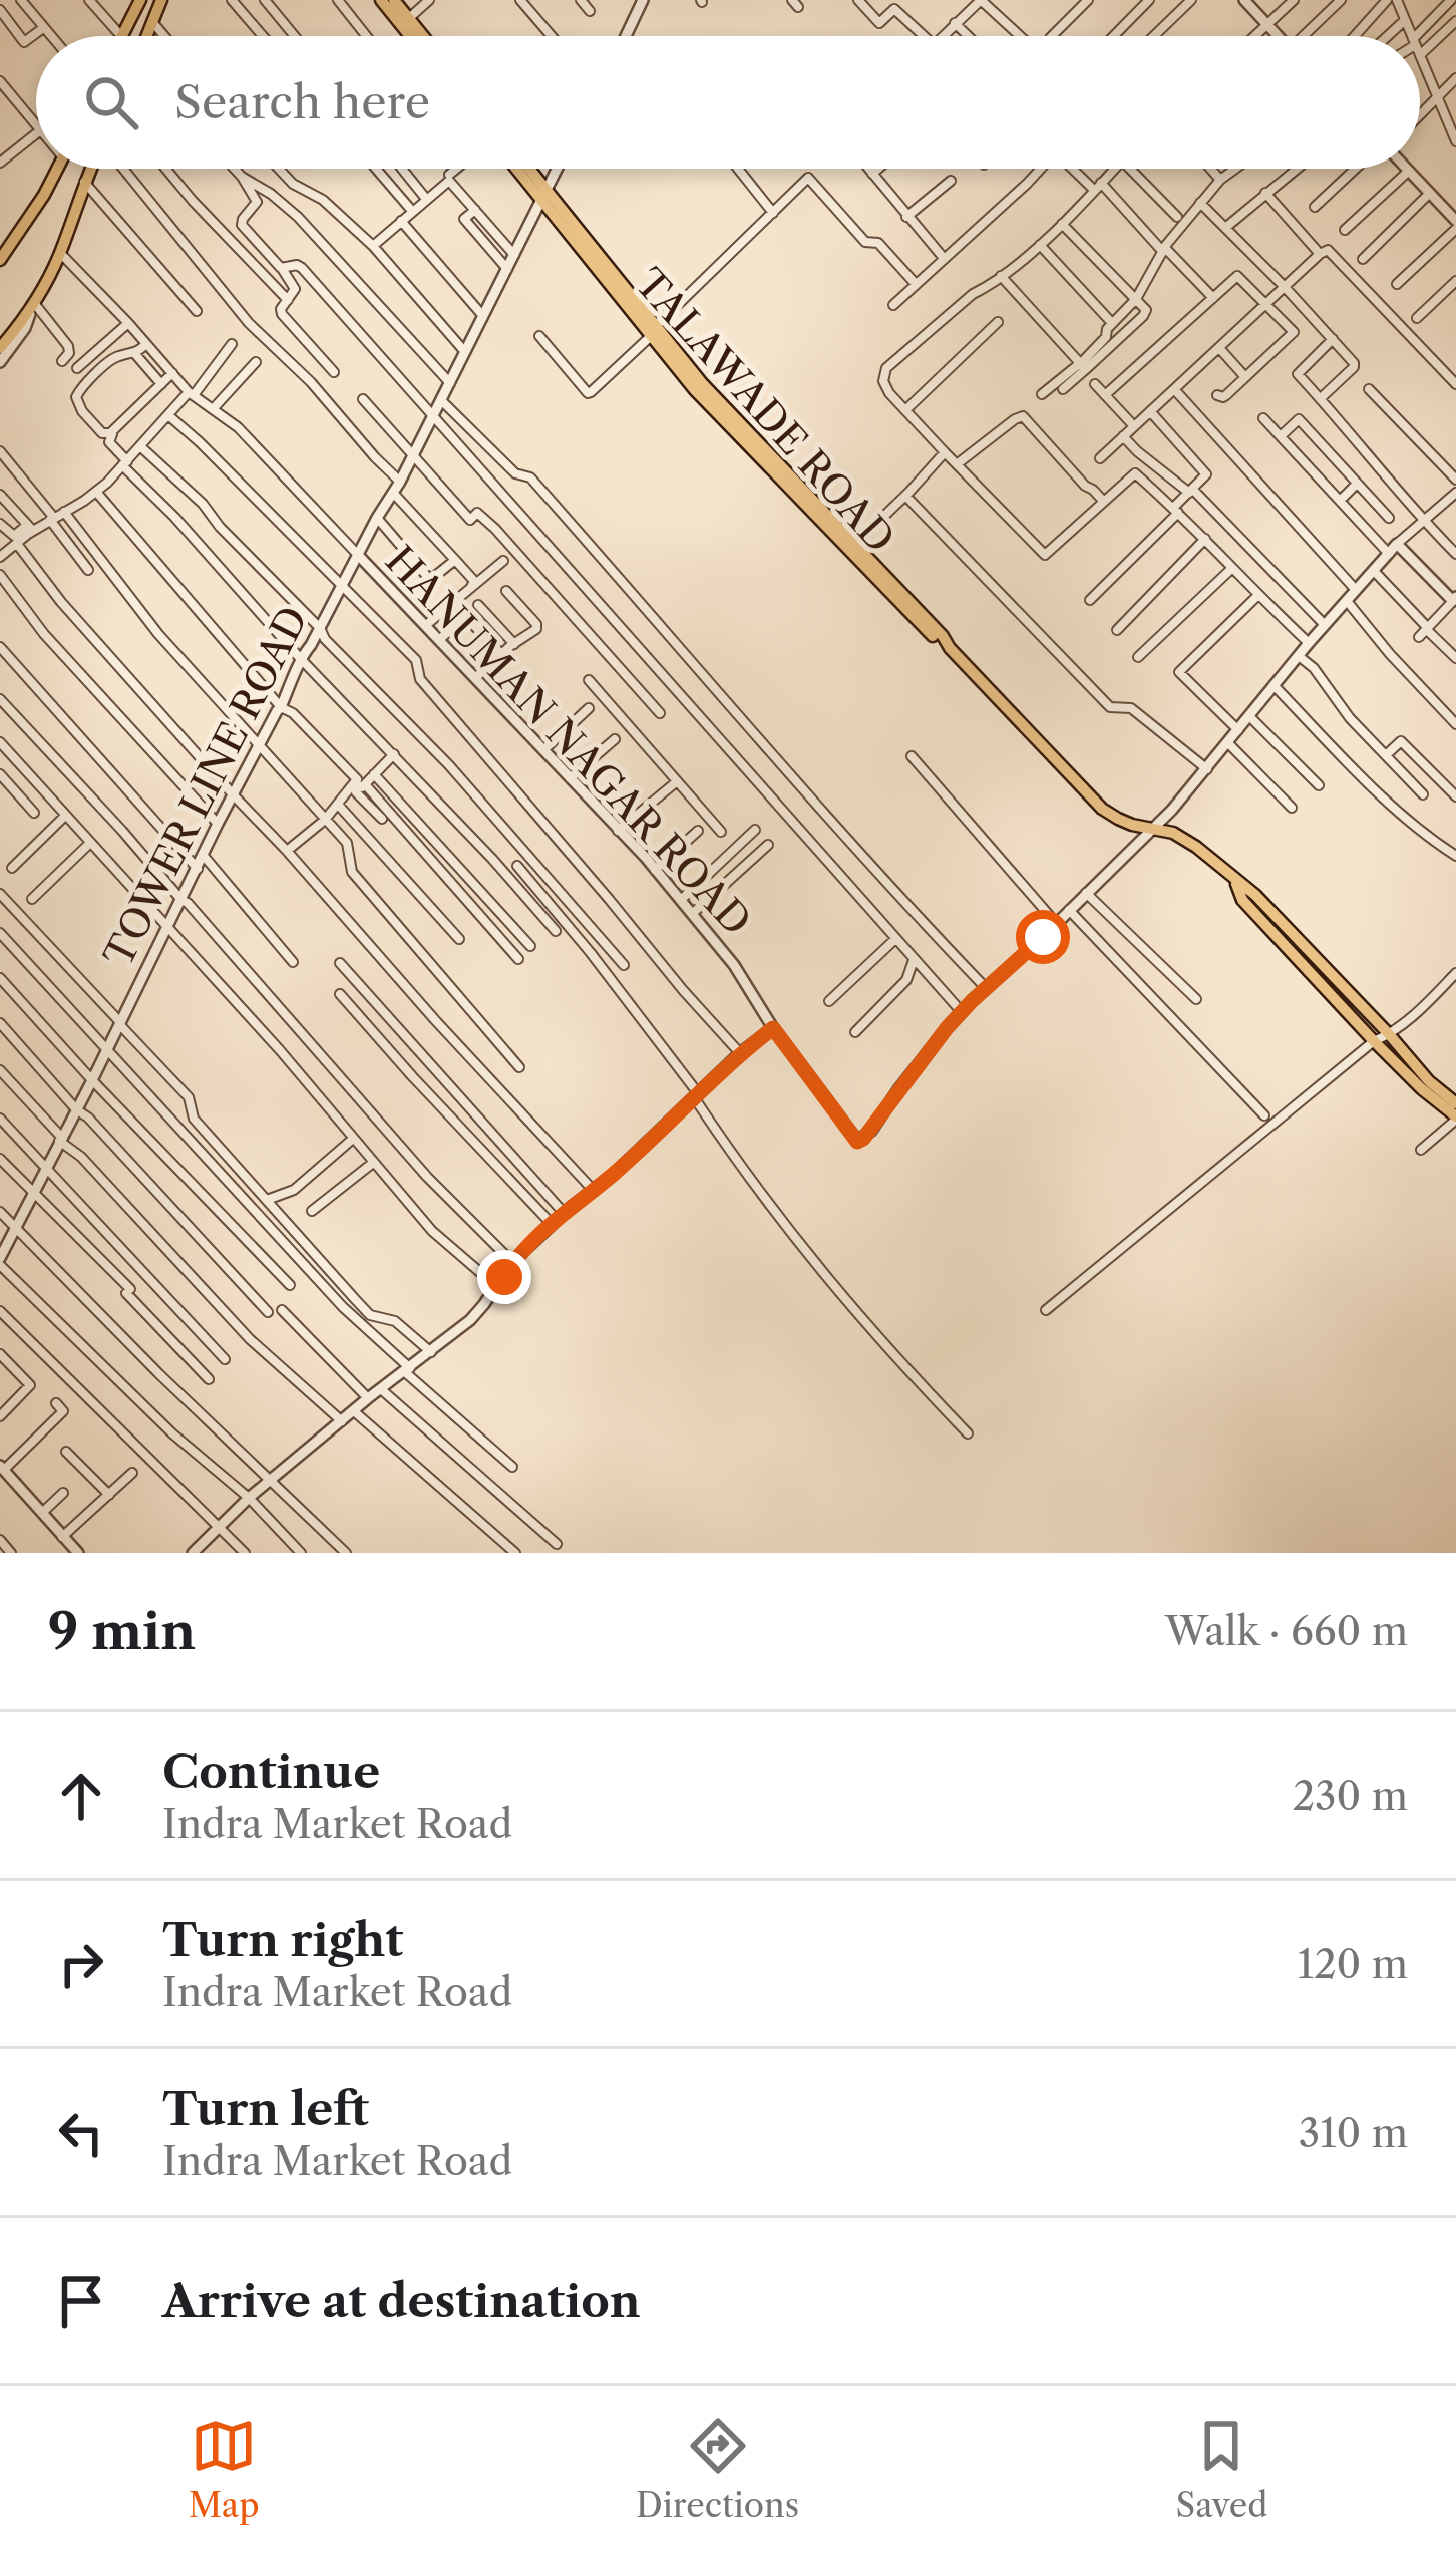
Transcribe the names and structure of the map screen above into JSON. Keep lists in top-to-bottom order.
{
  "streets": {
    "main road": ["TALAWADE ROAD"],
    "street": ["HANUMAN NAGAR ROAD", "TOWER LINE ROAD"]
  },
  "crossings": [
    ["TALAWADE ROAD", "TOWER LINE ROAD"],
    ["HANUMAN NAGAR ROAD", "TOWER LINE ROAD"]
  ],
  "page": {
    "search": "Search here",
    "heading": ["9 min", "Walk · 660 m"],
    "list": [
      ["Continue", "Indra Market Road", "230 m"],
      ["Turn right", "Indra Market Road", "120 m"],
      ["Turn left", "Indra Market Road", "310 m"],
      "Arrive at destination"
    ],
    "nav": ["Map", "Directions", "Saved"]
  }
}
